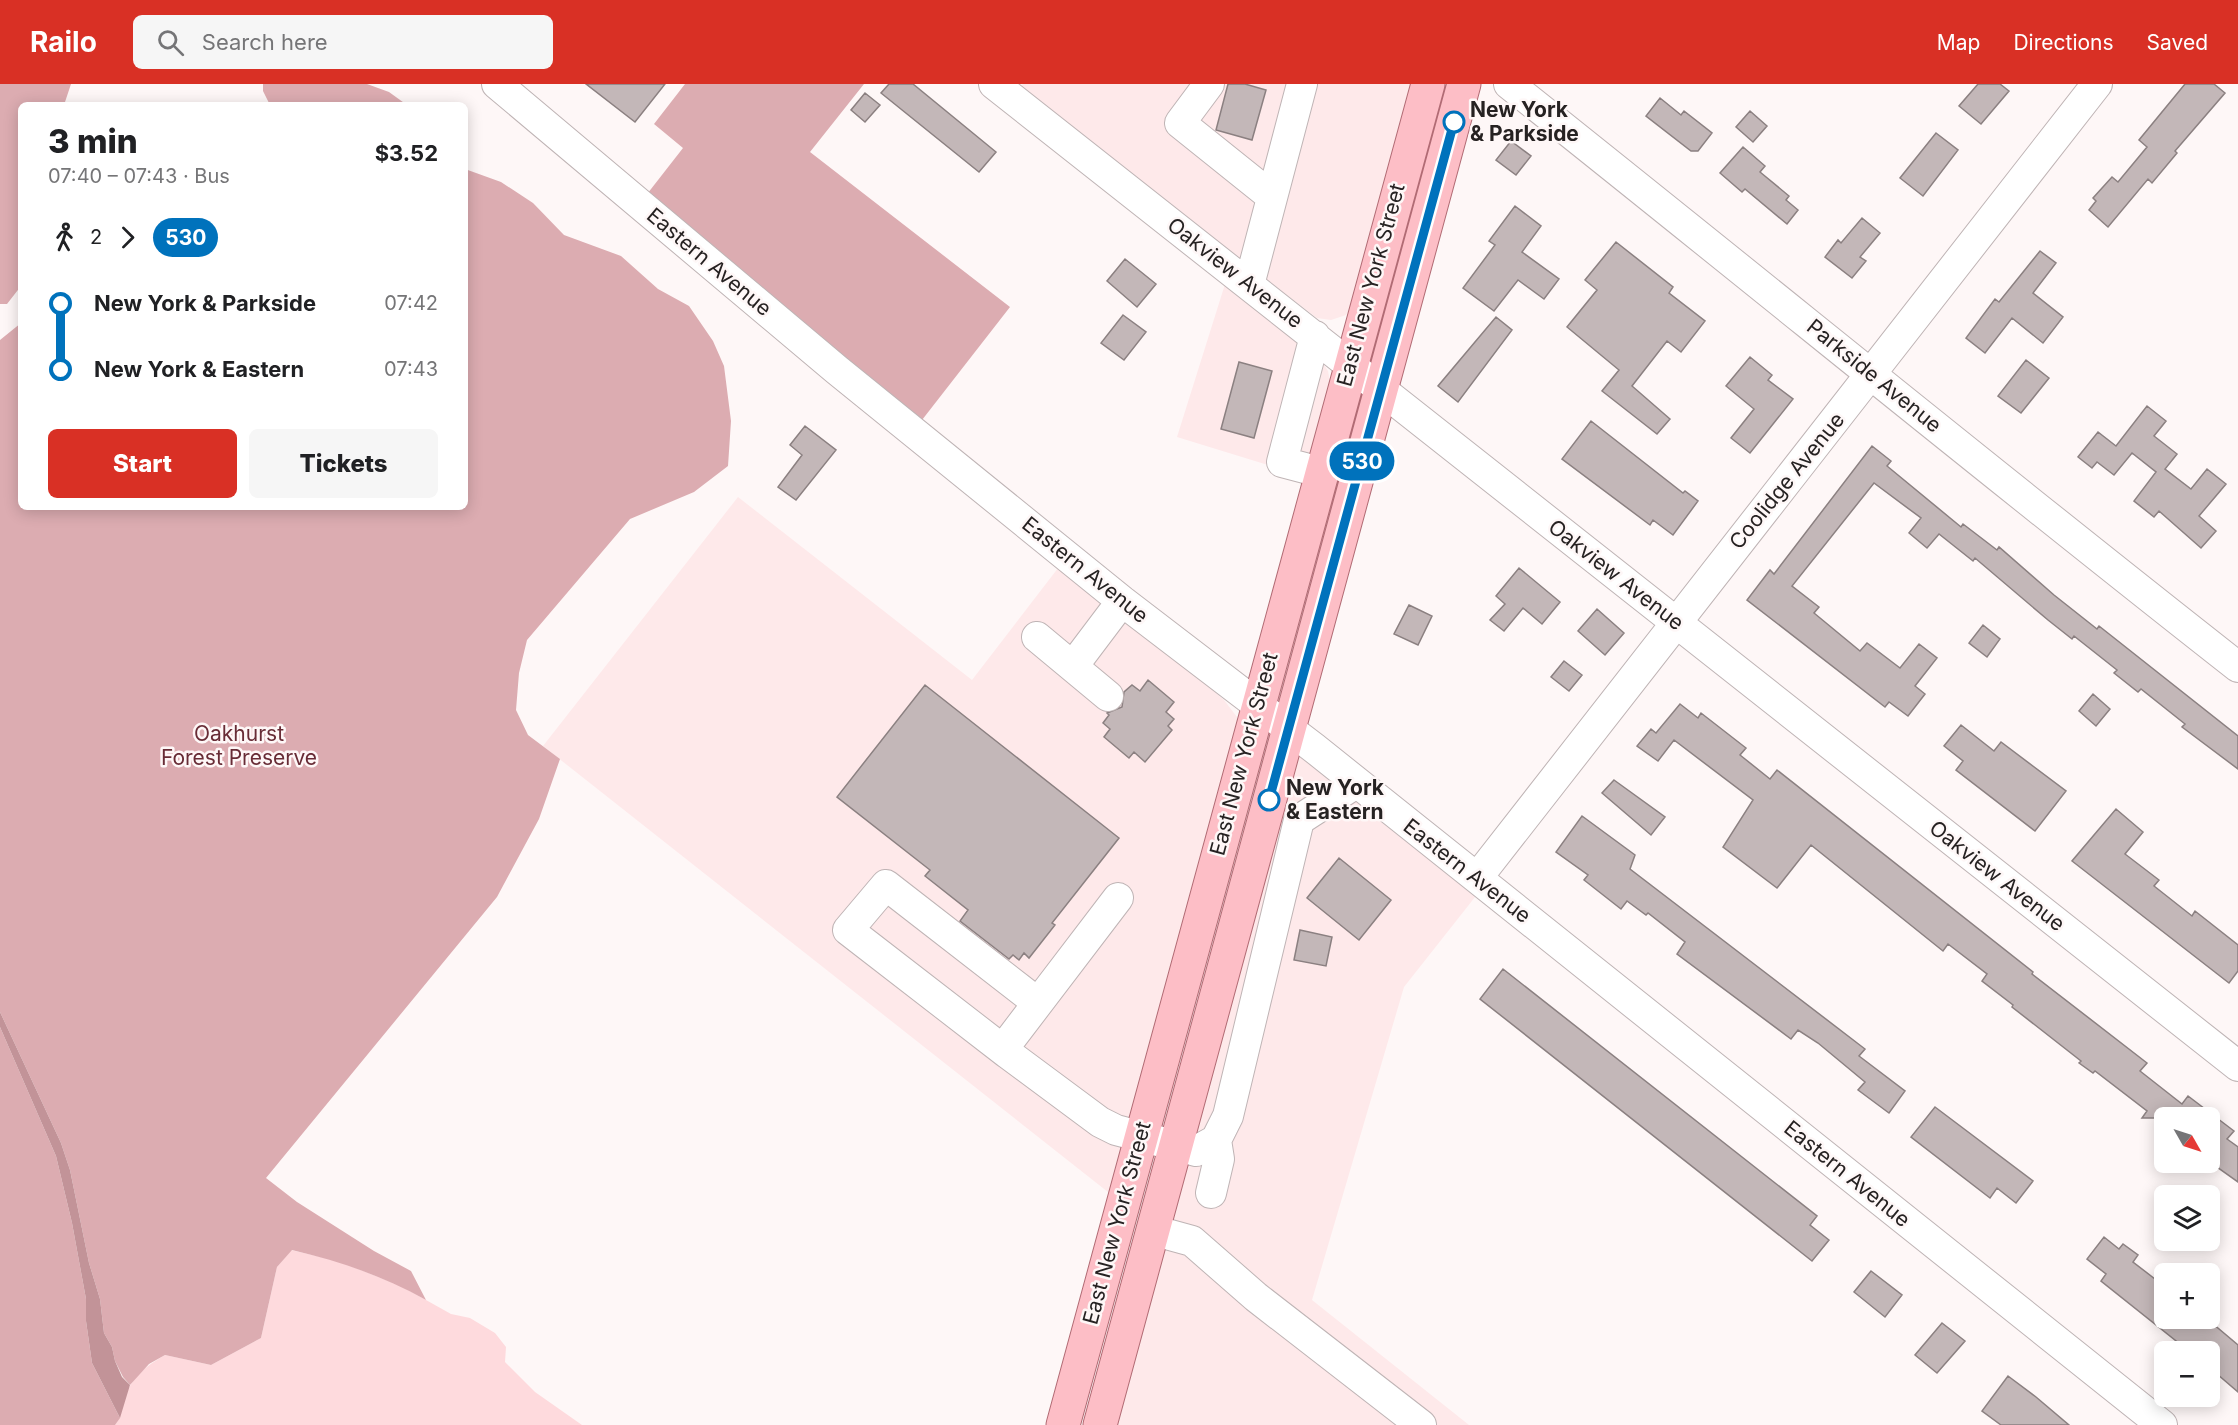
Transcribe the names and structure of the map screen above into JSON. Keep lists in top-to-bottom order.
{
  "streets": {
    "main road": ["East New York Street"],
    "street": [
      "Eastern Avenue",
      "Oakview Avenue",
      "Parkside Avenue",
      "Coolidge Avenue"
    ]
  },
  "crossings": [
    ["Eastern Avenue", "East New York Street"],
    ["Eastern Avenue", "Coolidge Avenue"],
    ["Oakview Avenue", "East New York Street"],
    ["Oakview Avenue", "Coolidge Avenue"],
    ["Parkside Avenue", "Coolidge Avenue"]
  ],
  "parks": ["Oakhurst Forest Preserve"],
  "places": ["New York & Parkside", "New York & Eastern"],
  "lines": ["bus line 530"],
  "north": "bottom right",
  "page": {
    "header": "Railo",
    "search": "Search here",
    "nav": ["Map", "Directions", "Saved"],
    "on_map": "530",
    "heading": ["3 min", "07:40 – 07:43 · Bus", "$3.52"],
    "legs": ["2", "530"],
    "list": [
      {
        "name": "New York & Parkside",
        "value": "07:42"
      },
      {
        "name": "New York & Eastern",
        "value": "07:43"
      }
    ],
    "buttons": ["Start", "Tickets"],
    "map_buttons": ["+", "−"]
  }
}
